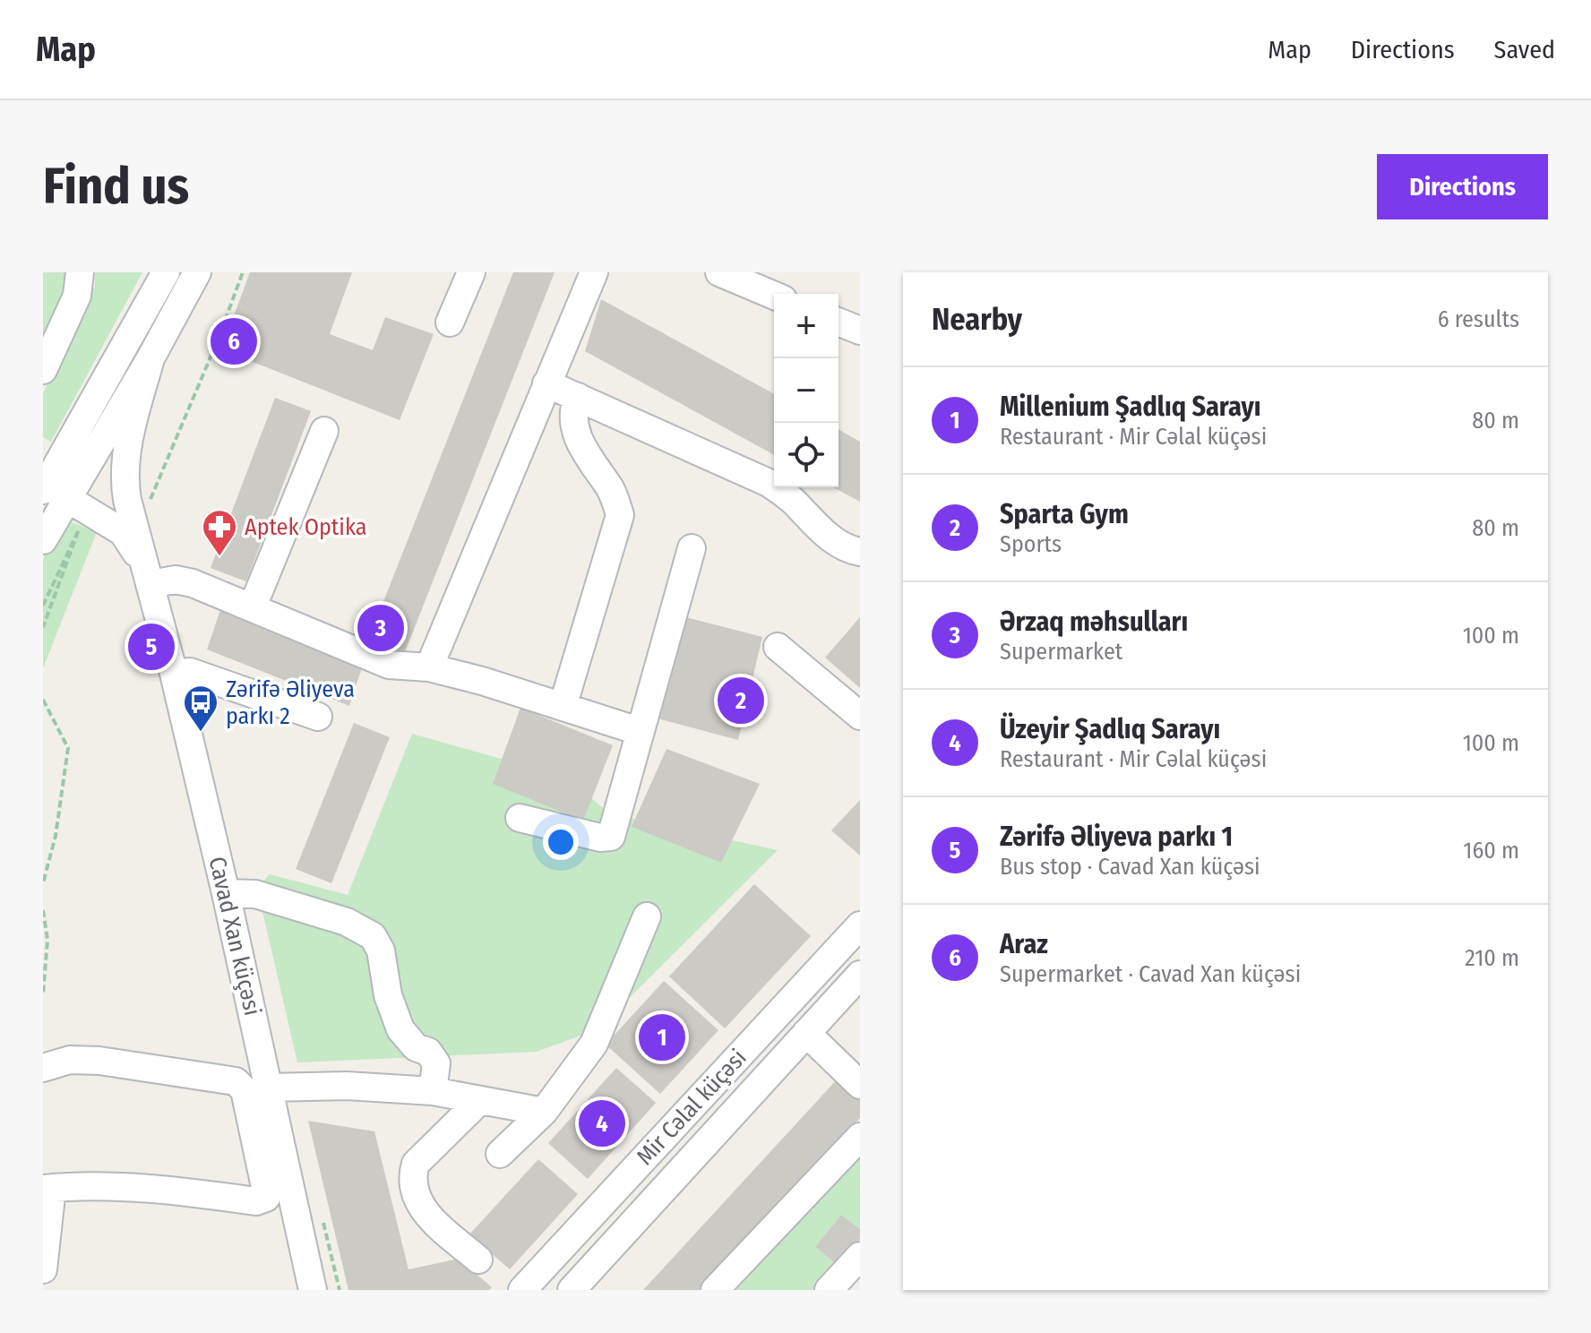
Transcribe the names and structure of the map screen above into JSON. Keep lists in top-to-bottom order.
{
  "streets": {
    "street": ["Cavad Xan küçəsi", "Mir Cəlal küçəsi"]
  },
  "places": {
    "pharmacy": ["Aptek Optika"],
    "bus stop": ["Zərifə Əliyeva parkı 2"]
  },
  "page": {
    "header": "Map",
    "nav": ["Map", "Directions", "Saved"],
    "buttons": "Directions",
    "title": "Find us",
    "heading": ["Nearby", "6 results"],
    "map_buttons": ["+", "−"],
    "pins": [
      "6",
      "3",
      "5",
      "2",
      "1",
      "4"
    ],
    "list": [
      {
        "mark": "1",
        "name": "Millenium Şadlıq Sarayı",
        "note": "Restaurant · Mir Cəlal küçəsi",
        "value": "80 m"
      },
      {
        "mark": "2",
        "name": "Sparta Gym",
        "note": "Sports",
        "value": "80 m"
      },
      {
        "mark": "3",
        "name": "Ərzaq məhsulları",
        "note": "Supermarket",
        "value": "100 m"
      },
      {
        "mark": "4",
        "name": "Üzeyir Şadlıq Sarayı",
        "note": "Restaurant · Mir Cəlal küçəsi",
        "value": "100 m"
      },
      {
        "mark": "5",
        "name": "Zərifə Əliyeva parkı 1",
        "note": "Bus stop · Cavad Xan küçəsi",
        "value": "160 m"
      },
      {
        "mark": "6",
        "name": "Araz",
        "note": "Supermarket · Cavad Xan küçəsi",
        "value": "210 m"
      }
    ]
  }
}
